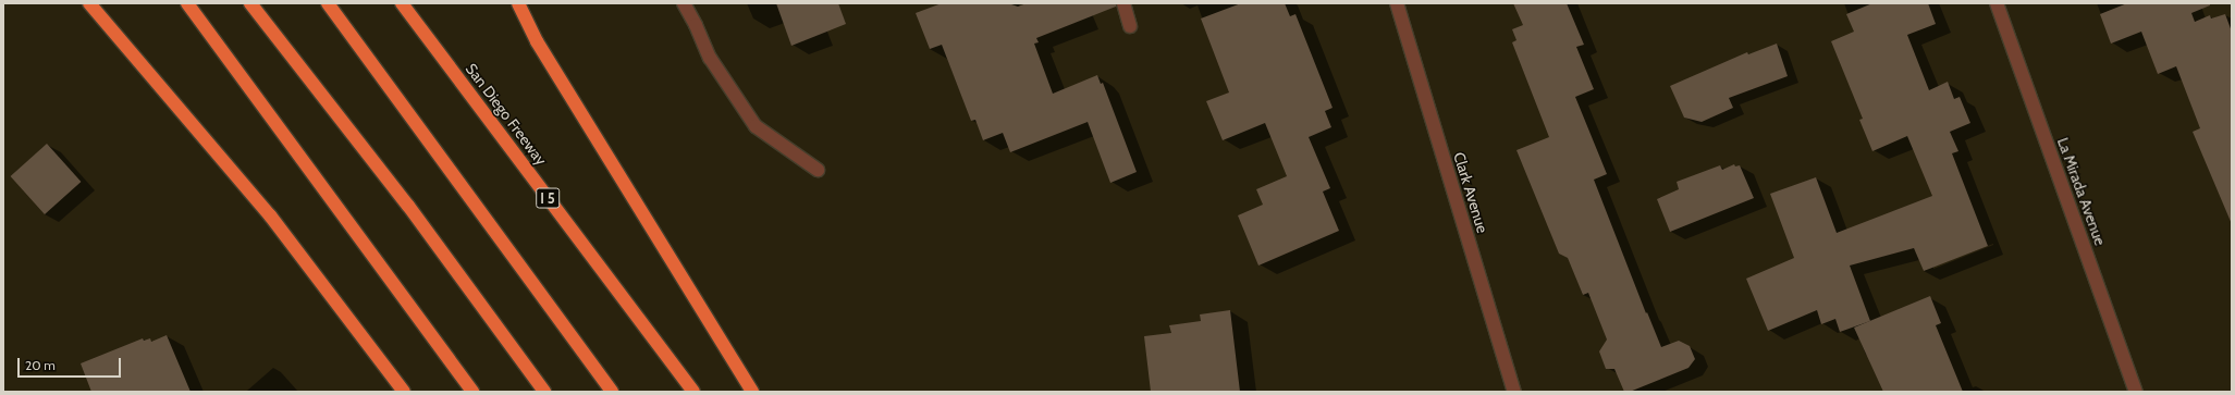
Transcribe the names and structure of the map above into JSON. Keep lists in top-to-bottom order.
{
  "streets": {
    "highway": ["San Diego Freeway", "I 5"],
    "street": ["La Mirada Avenue", "Clark Avenue"]
  },
  "scale_bar": "20 m"
}
